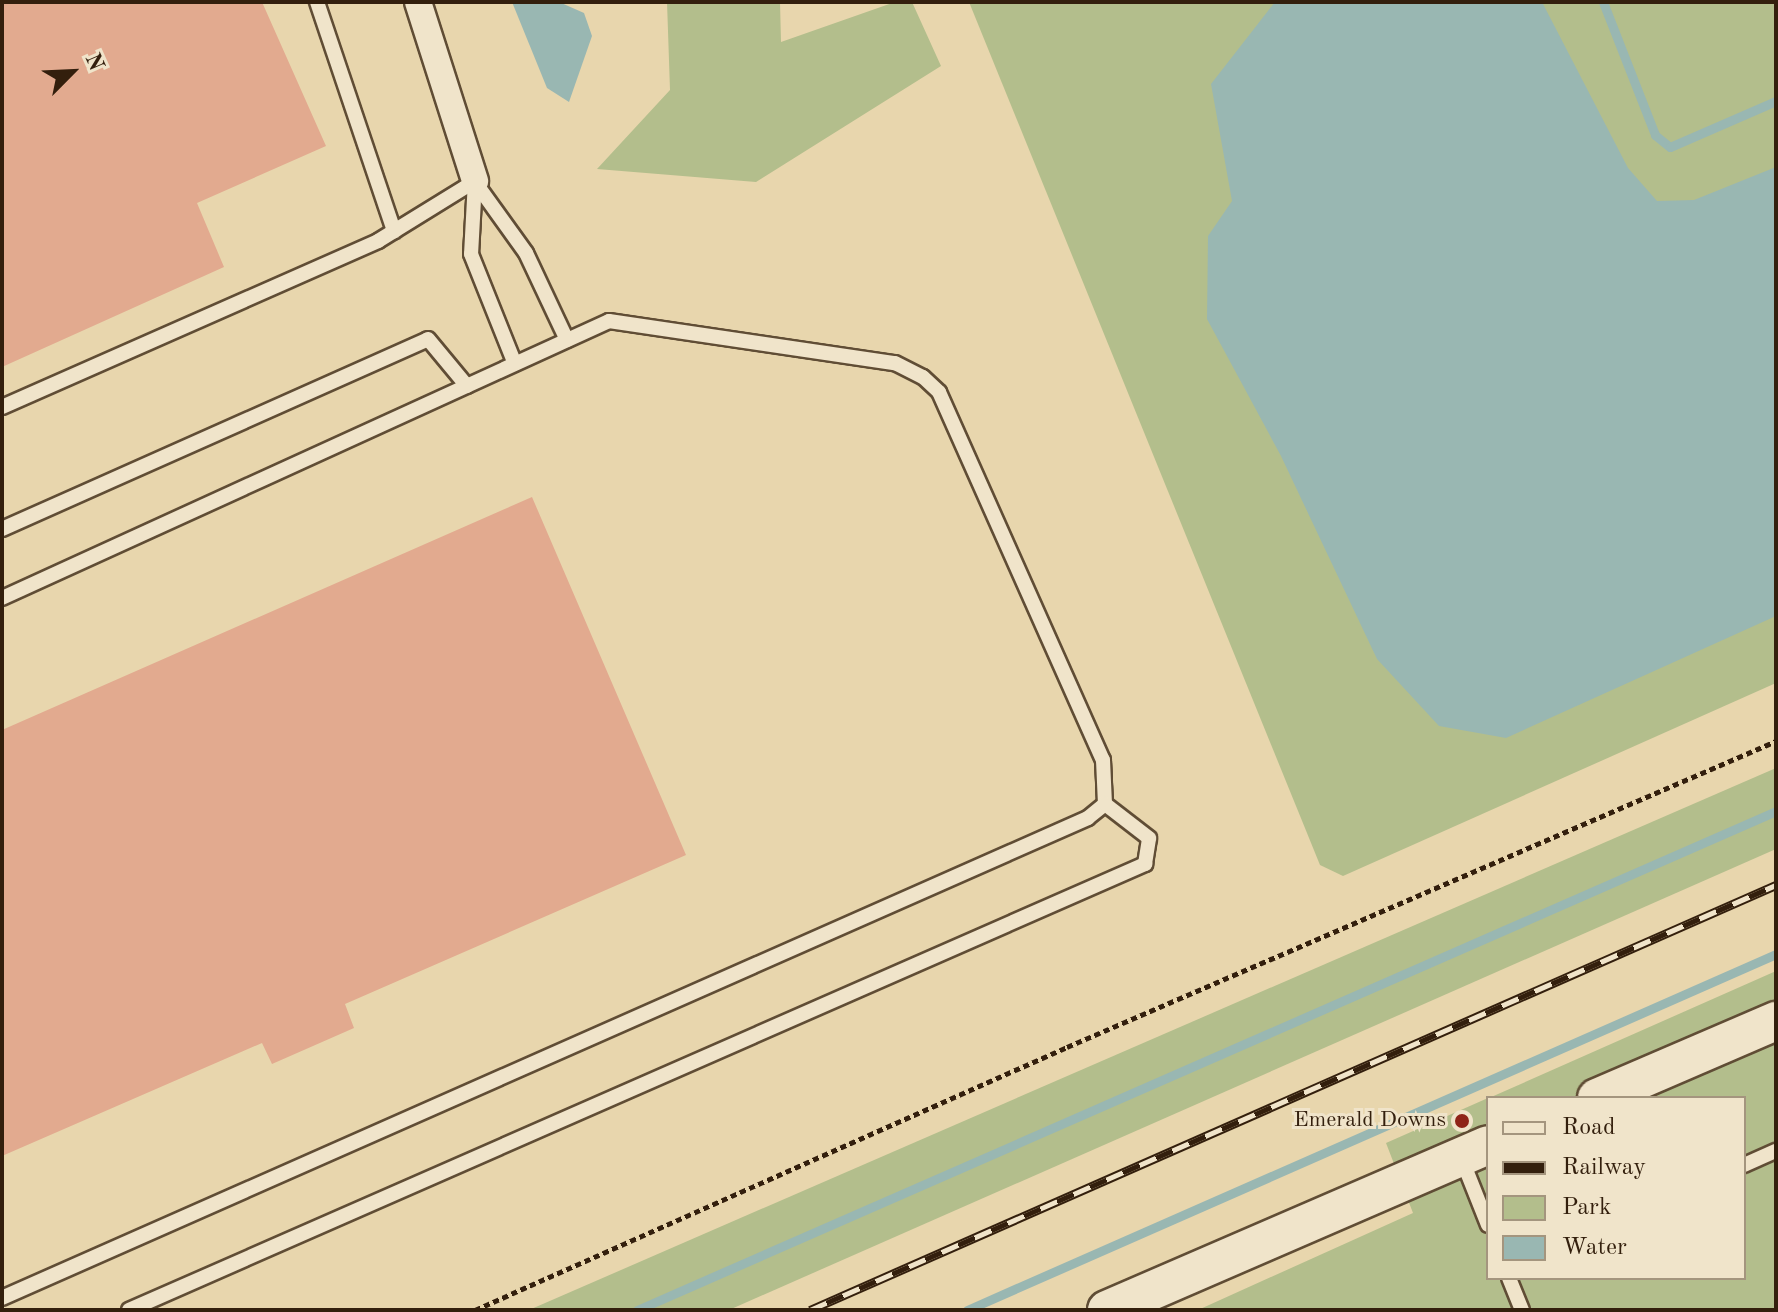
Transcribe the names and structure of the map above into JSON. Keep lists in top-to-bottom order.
{
  "places": ["Emerald Downs"],
  "legend": [
    "Road",
    "Railway",
    "Park",
    "Water"
  ],
  "north": "top right"
}
